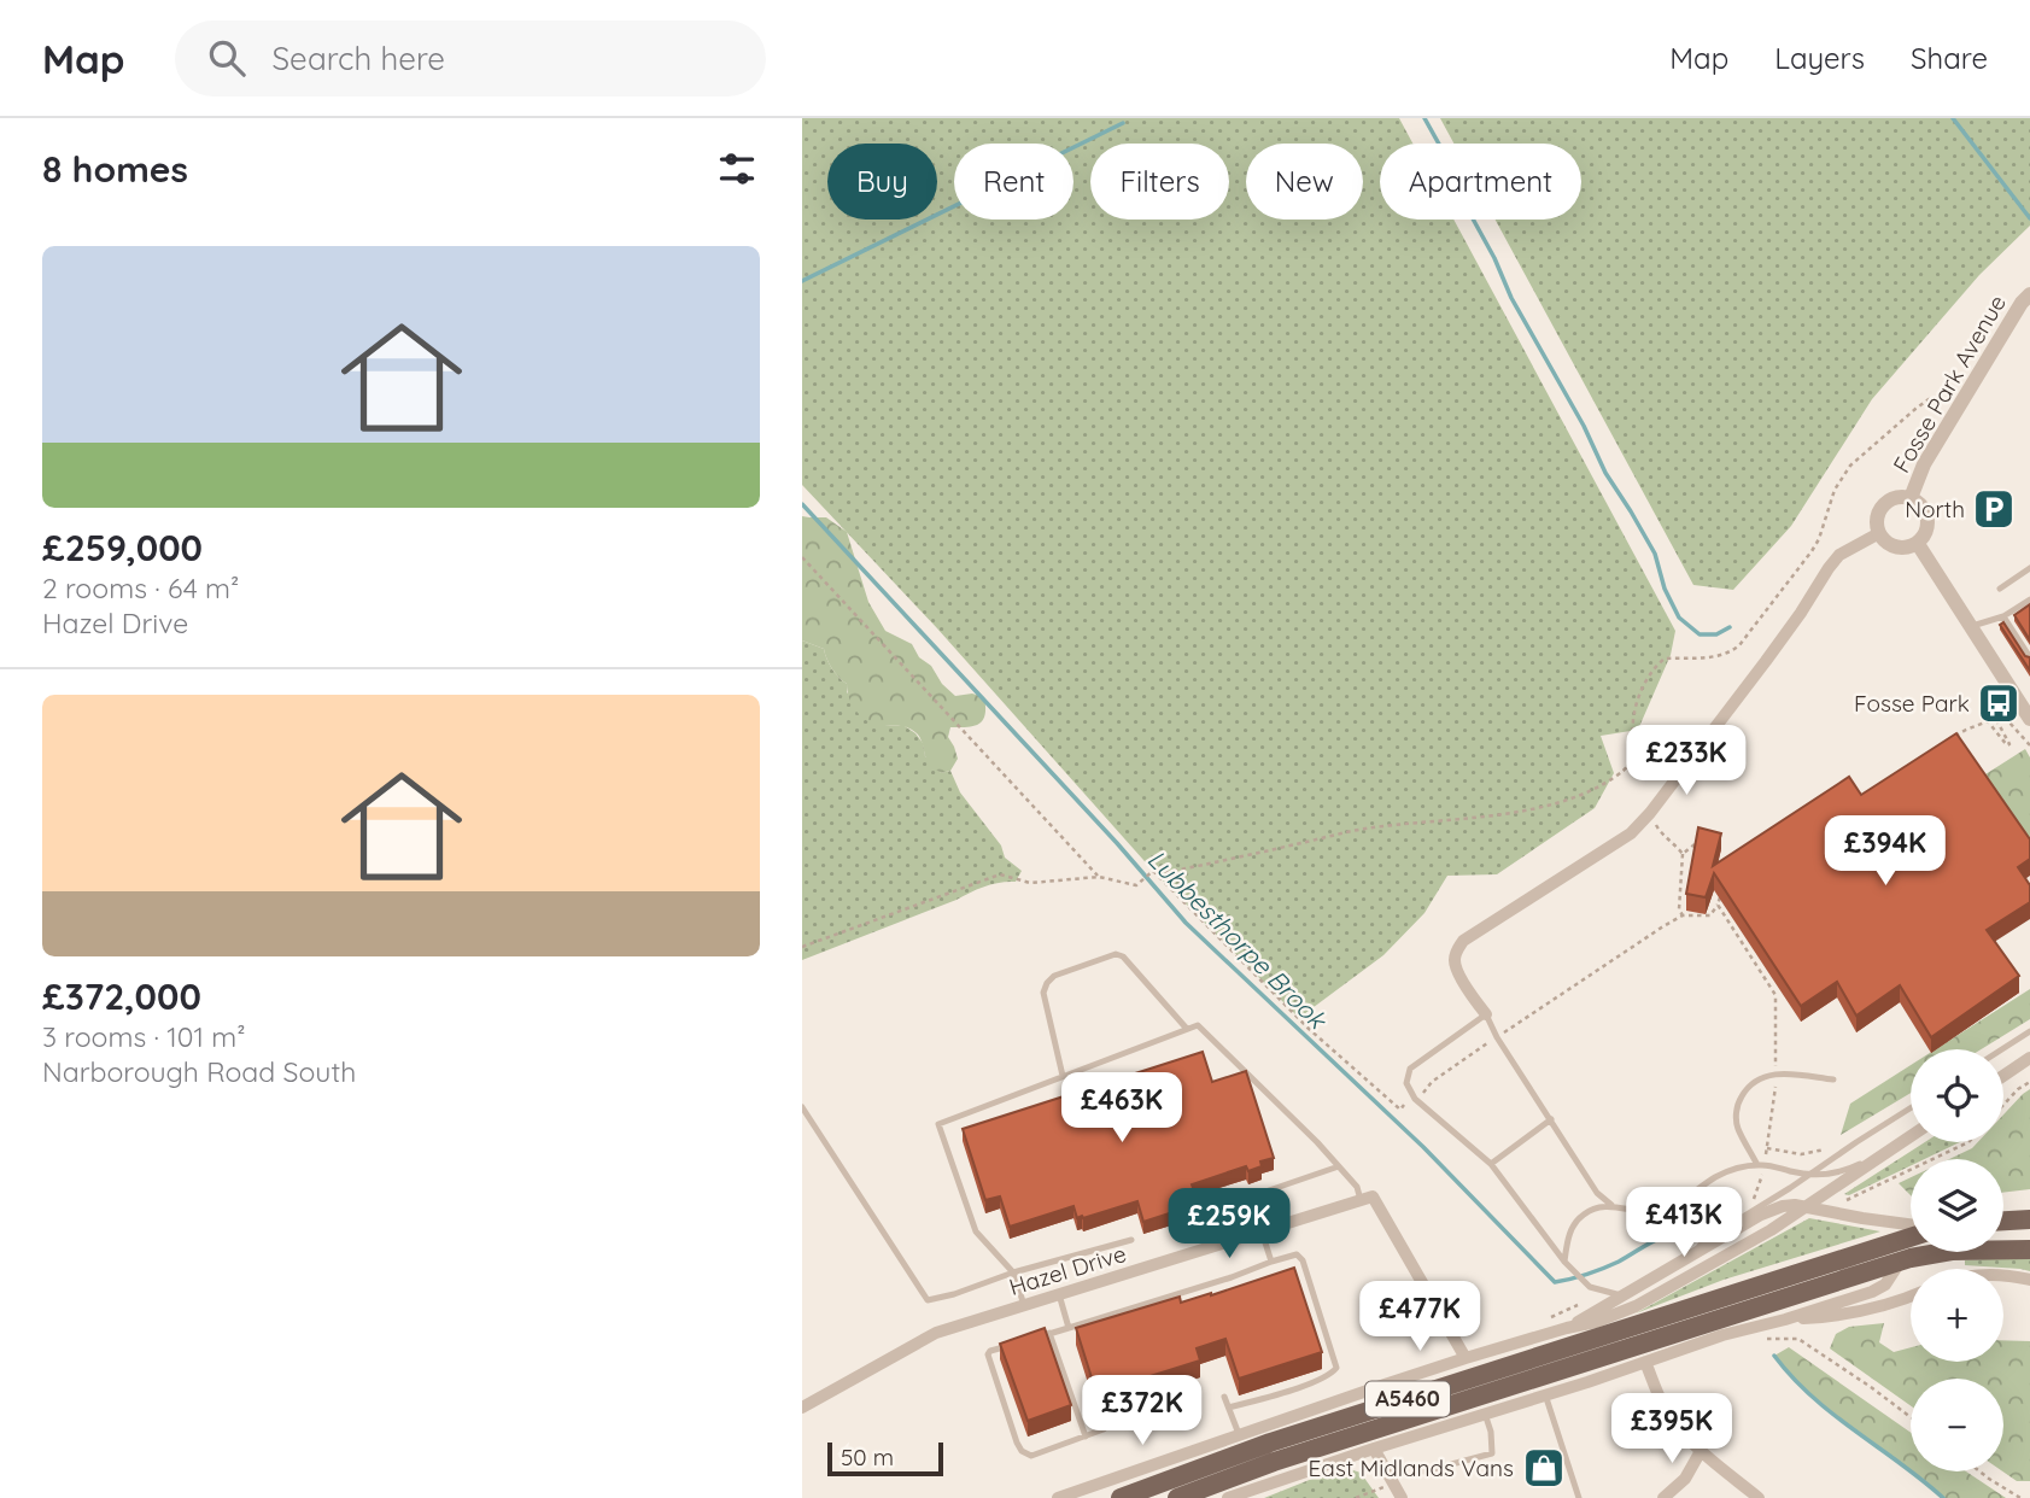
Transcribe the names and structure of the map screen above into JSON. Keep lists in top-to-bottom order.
{
  "streets": {
    "main road": ["A5460"],
    "street": ["Fosse Park Avenue", "Hazel Drive"]
  },
  "water": ["Lubbesthorpe Brook"],
  "places": {
    "parking": ["North"],
    "bus stop": ["Fosse Park"],
    "shop": ["East Midlands Vans"]
  },
  "scale_bar": "50 m",
  "page": {
    "header": "Map",
    "search": "Search here",
    "nav": ["Map", "Layers", "Share"],
    "heading": "8 homes",
    "chip": [
      "Buy",
      "Rent",
      "Filters",
      "New",
      "Apartment"
    ],
    "list": [
      {
        "name": "£259,000",
        "note": "2 rooms · 64 m² · Hazel Drive"
      },
      {
        "name": "£372,000",
        "note": "3 rooms · 101 m² · Narborough Road South"
      }
    ],
    "price": [
      "£233K",
      "£394K",
      "£463K",
      "£413K",
      "£259K",
      "£477K",
      "£372K",
      "£395K"
    ],
    "map_buttons": ["+", "−"],
    "scale": "50 m"
  }
}
